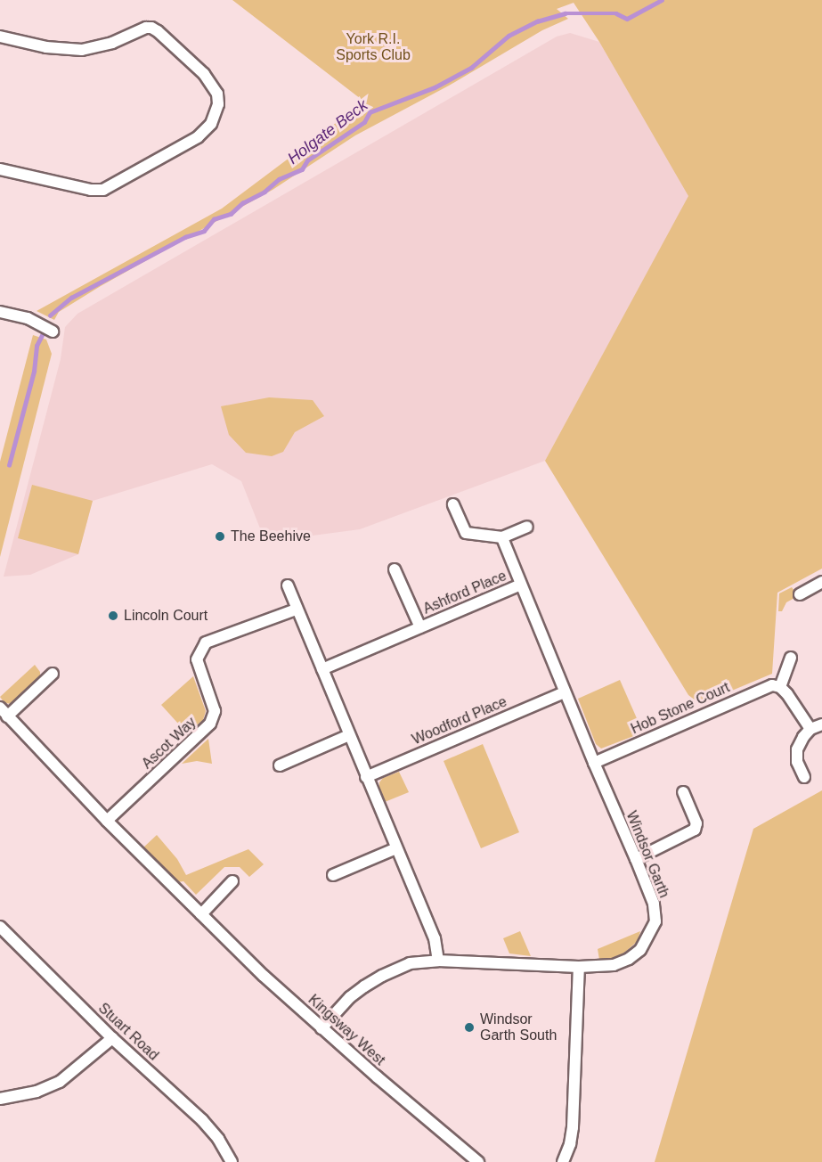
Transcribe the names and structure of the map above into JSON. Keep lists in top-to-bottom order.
{
  "streets": {
    "street": [
      "Ashford Place",
      "Hob Stone Court",
      "Woodford Place",
      "Ascot Way",
      "Windsor Garth",
      "Kingsway West",
      "Stuart Road"
    ]
  },
  "crossings": [
    ["Ashford Place", "Windsor Garth"],
    ["Hob Stone Court", "Windsor Garth"],
    ["Woodford Place", "Windsor Garth"],
    ["Ascot Way", "Kingsway West"],
    ["Windsor Garth", "Kingsway West"]
  ],
  "water": ["Holgate Beck"],
  "parks": ["York R.I. Sports Club"],
  "places": ["The Beehive", "Lincoln Court", "Windsor Garth South"]
}
